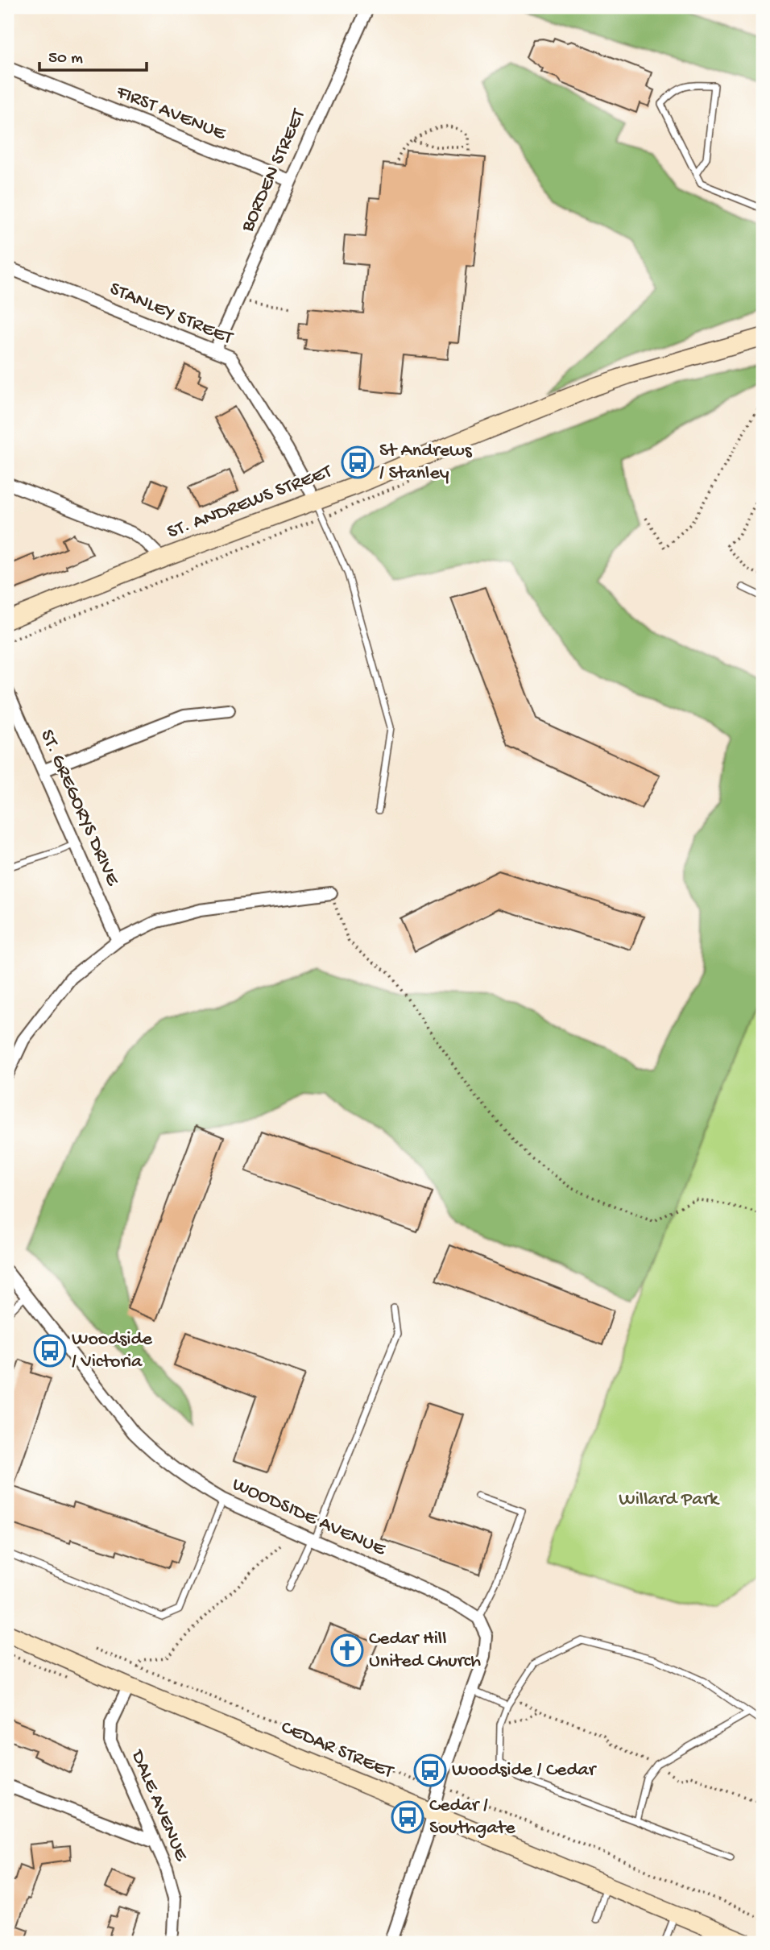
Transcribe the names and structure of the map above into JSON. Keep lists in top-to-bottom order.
{
  "streets": {
    "main road": ["ST. ANDREWS STREET", "CEDAR STREET"],
    "street": [
      "FIRST AVENUE",
      "BORDEN STREET",
      "STANLEY STREET",
      "ST. GREGORYS DRIVE",
      "WOODSIDE AVENUE",
      "DALE AVENUE"
    ]
  },
  "crossings": [
    ["FIRST AVENUE", "BORDEN STREET"],
    ["BORDEN STREET", "STANLEY STREET"],
    ["STANLEY STREET", "ST. ANDREWS STREET"],
    ["CEDAR STREET", "DALE AVENUE"]
  ],
  "parks": ["Willard Park"],
  "places": {
    "bus stop": [
      "St Andrews / Stanley",
      "Woodside / Victoria",
      "Woodside / Cedar",
      "Cedar / Southgate"
    ],
    "church": ["Cedar Hill United Church"]
  },
  "scale_bar": "50 m"
}
